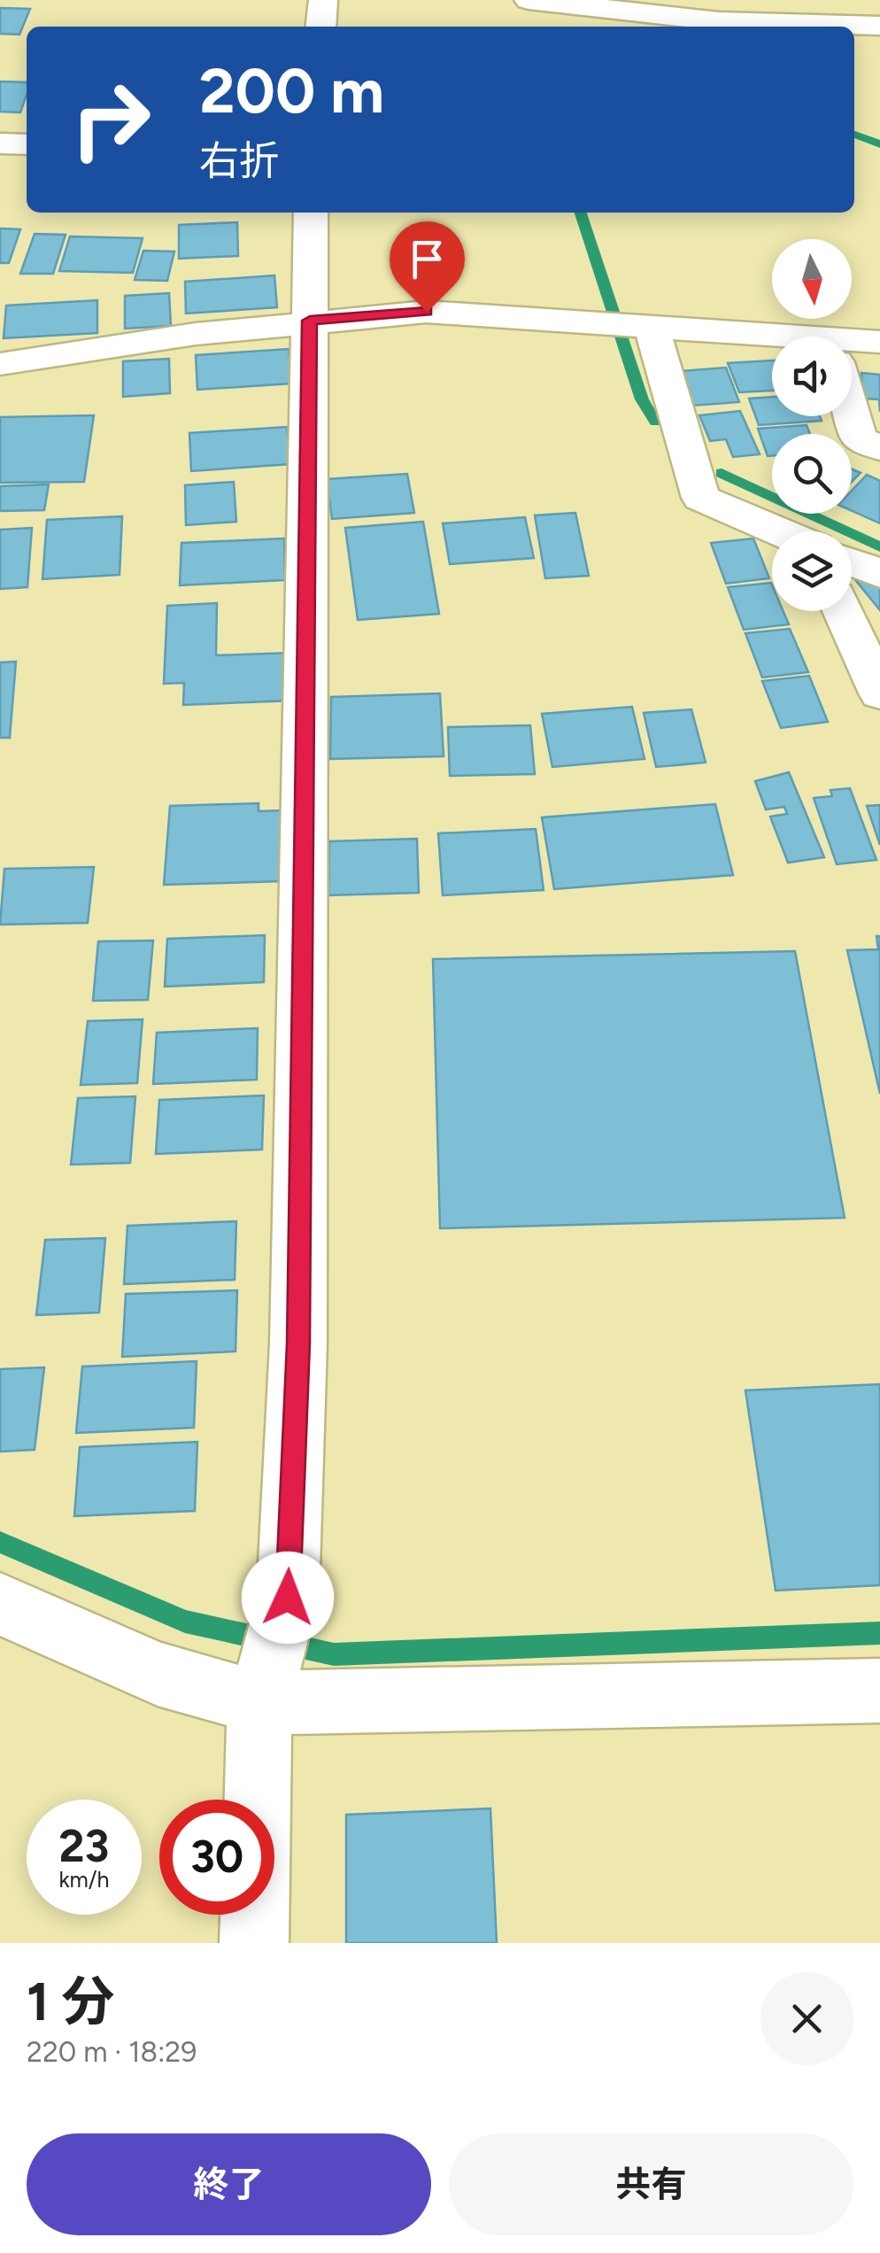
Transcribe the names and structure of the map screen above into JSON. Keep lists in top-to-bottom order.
{
  "north": "bottom",
  "page": {
    "turn": ["200 m", "右折"],
    "speed": "23 km/h",
    "limit": "30",
    "heading": ["1 分", "220 m · 18:29"],
    "buttons": ["終了", "共有"]
  }
}
